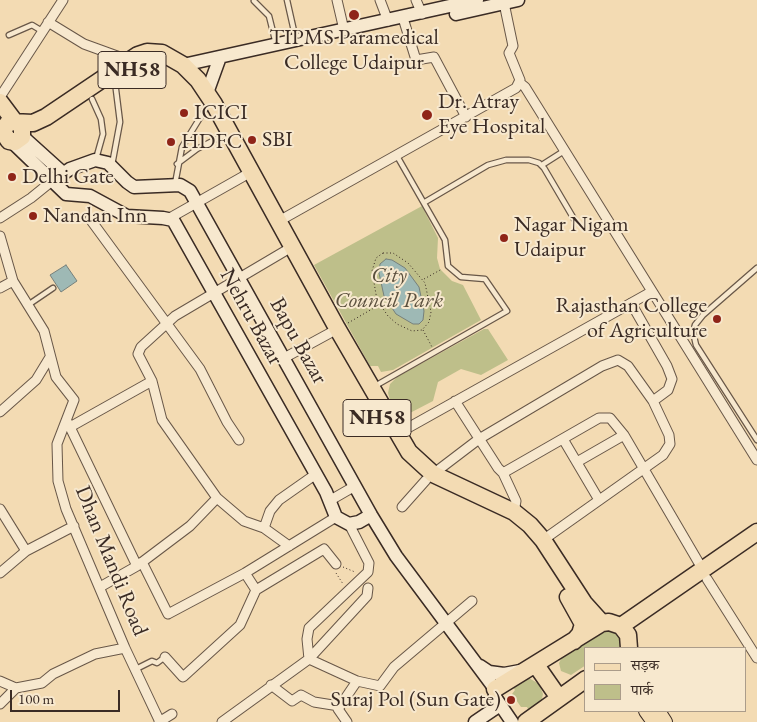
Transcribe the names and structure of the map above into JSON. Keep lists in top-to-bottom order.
{
  "streets": {
    "highway": ["NH58"],
    "street": ["Nehru Bazar", "Bapu Bazar", "Dhan Mandi Road"]
  },
  "parks": ["City Council Park"],
  "places": [
    "TIPMS Paramedical College Udaipur",
    "ICICI",
    "Dr. Atray Eye Hospital",
    "SBI",
    "HDFC",
    "Delhi Gate",
    "Nandan Inn",
    "Nagar Nigam Udaipur",
    "Rajasthan College of Agriculture",
    "Suraj Pol (Sun Gate)"
  ],
  "legend": ["सड़क", "पार्क"],
  "scale_bar": "100 m"
}
